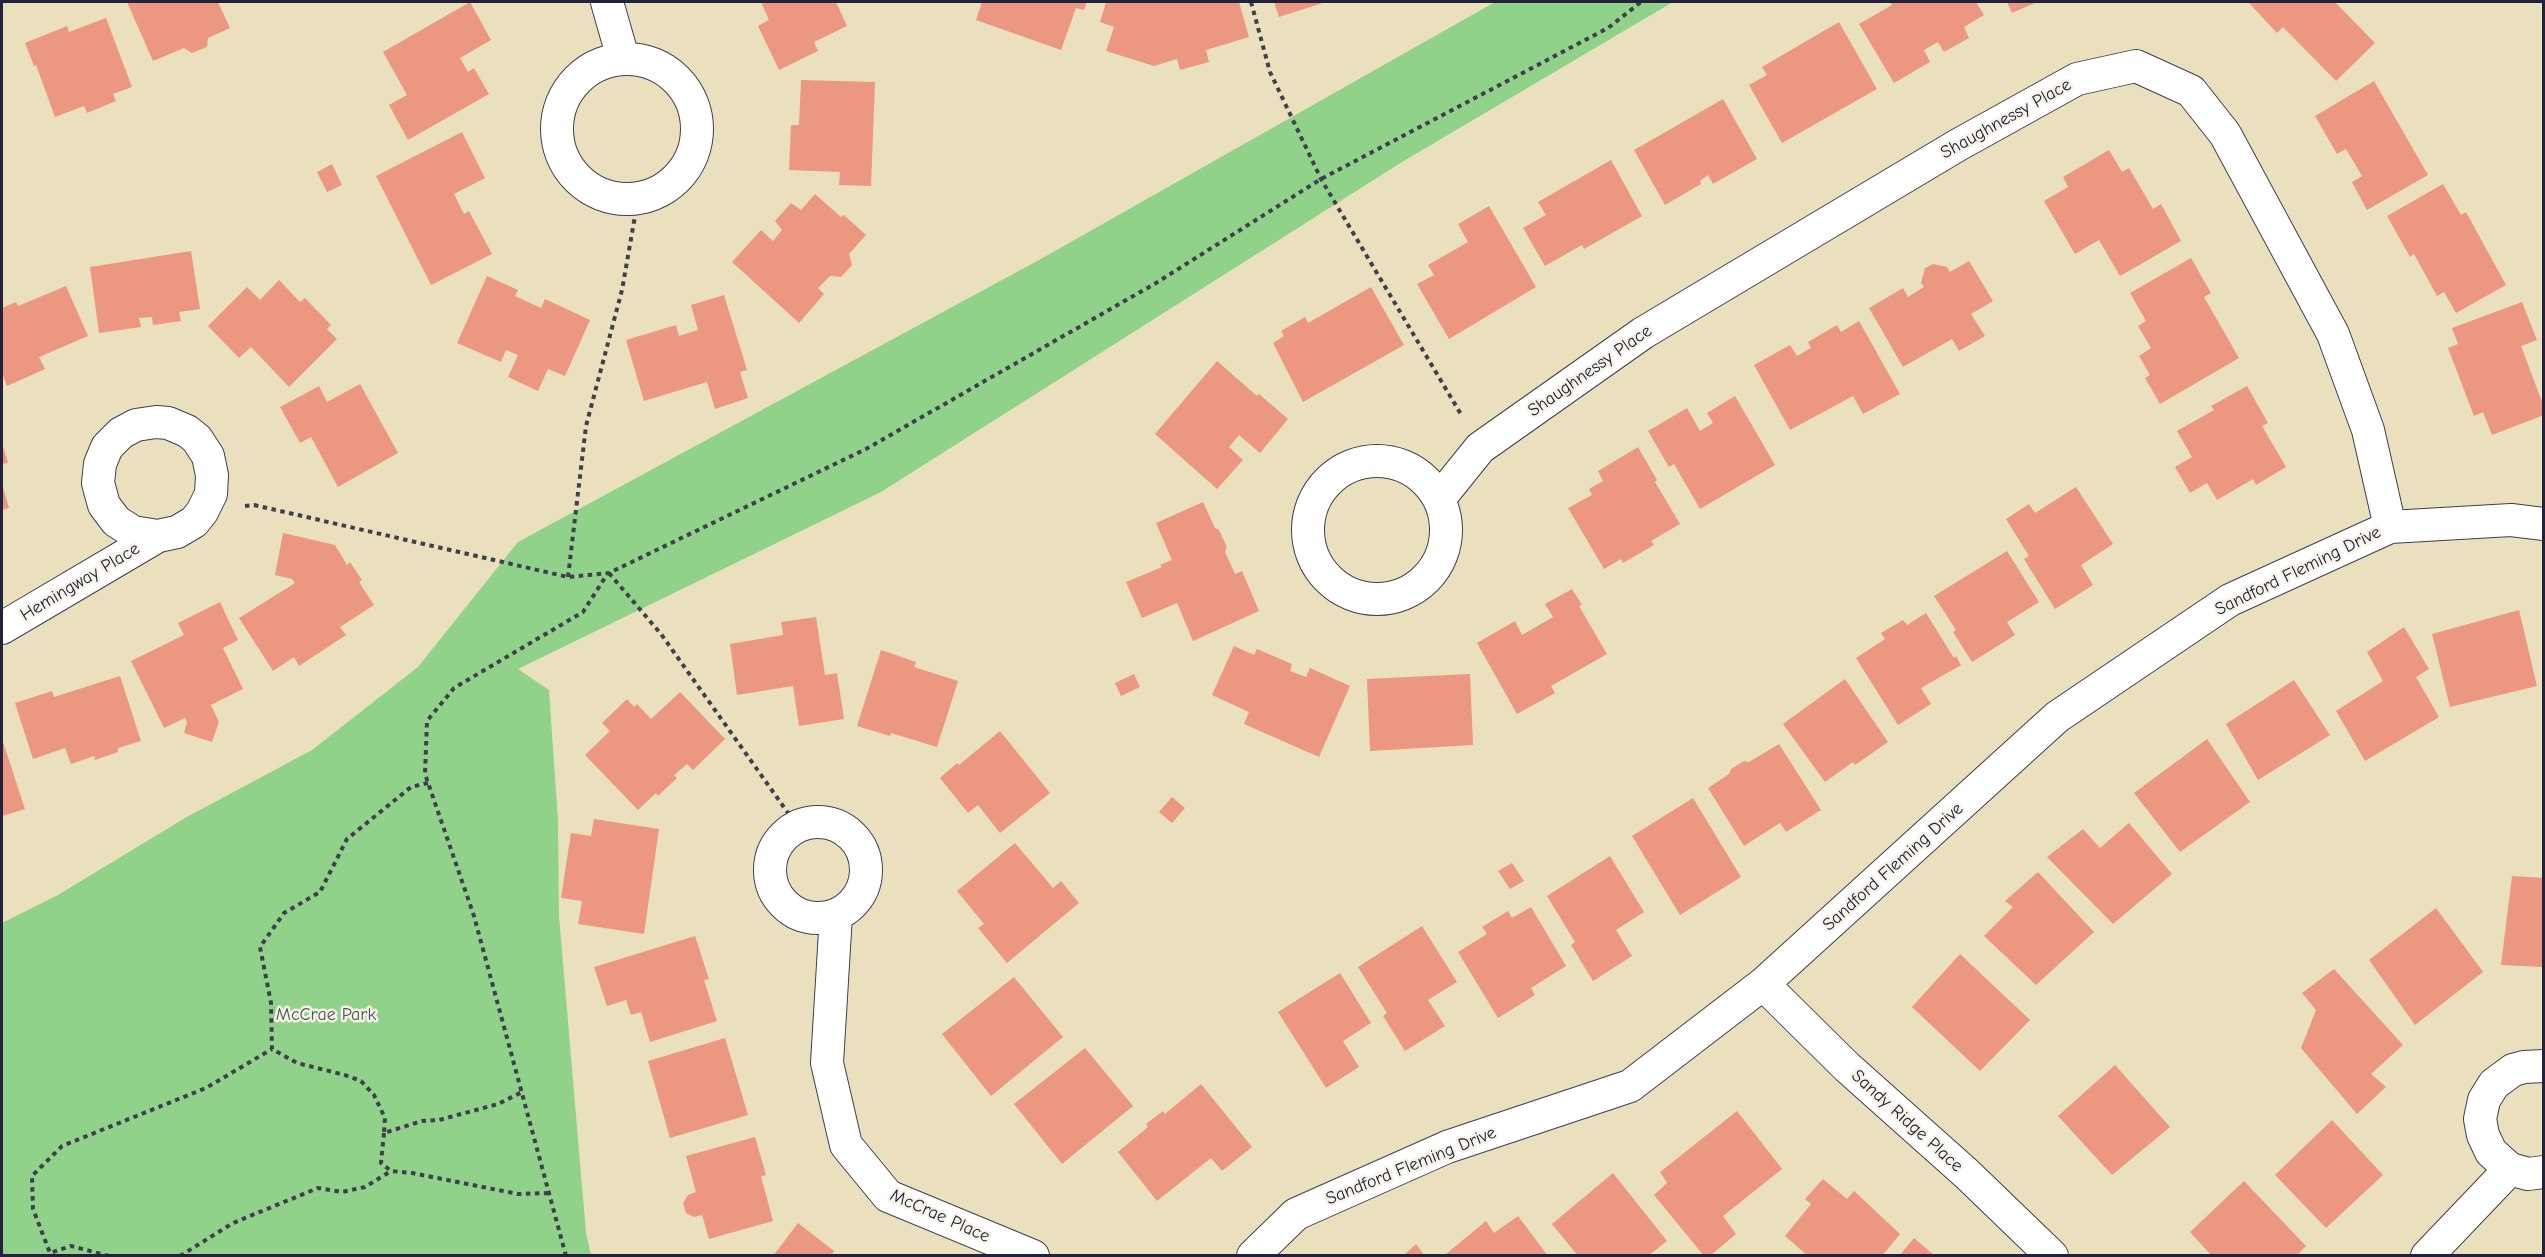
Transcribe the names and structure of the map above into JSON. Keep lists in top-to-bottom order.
{
  "streets": {
    "street": [
      "Shaughnessy Place",
      "Sandford Fleming Drive",
      "Hemingway Place",
      "Sandy Ridge Place",
      "McCrae Place"
    ]
  },
  "crossings": [
    ["Shaughnessy Place", "Sandford Fleming Drive"],
    ["Sandford Fleming Drive", "Sandy Ridge Place"]
  ],
  "parks": ["McCrae Park"]
}
